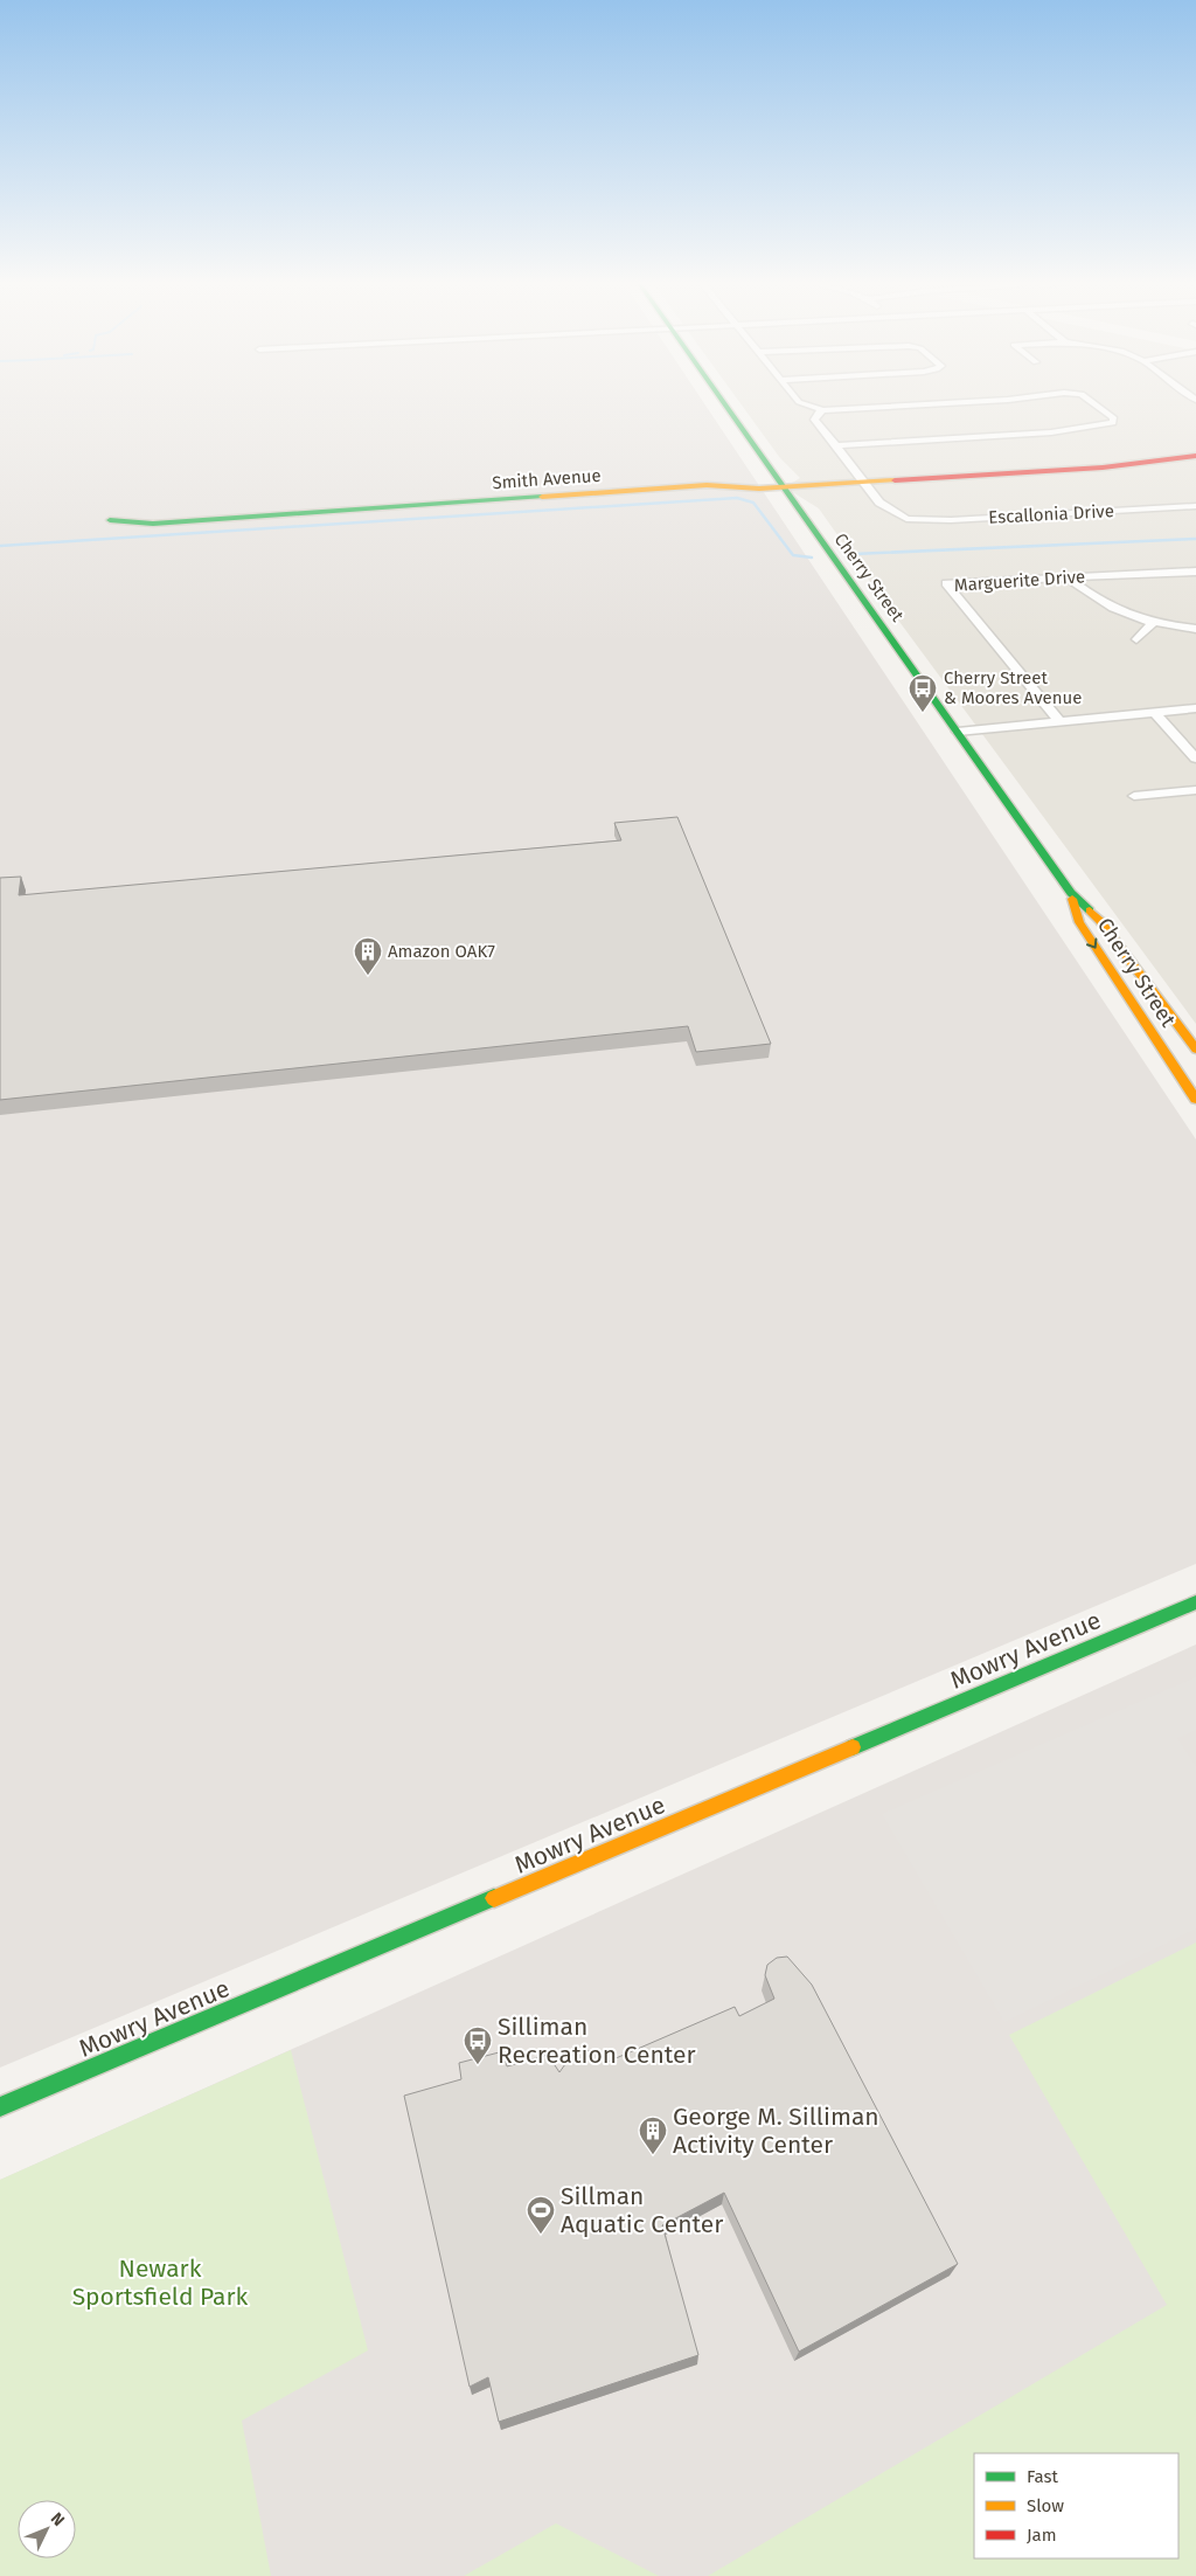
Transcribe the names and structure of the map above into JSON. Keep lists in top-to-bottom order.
{
  "streets": {
    "street": [
      "Smith Avenue",
      "Escallonia Drive",
      "Cherry Street",
      "Marguerite Drive",
      "Mowry Avenue"
    ]
  },
  "crossings": [
    ["Smith Avenue", "Escallonia Drive"],
    ["Smith Avenue", "Cherry Street"]
  ],
  "parks": ["Newark Sportsfield Park"],
  "places": {
    "bus stop": ["Cherry Street & Moores Avenue", "Silliman Recreation Center"],
    "building": ["Amazon OAK7", "George M. Silliman Activity Center"],
    "sports": ["Sillman Aquatic Center"]
  },
  "legend": ["Fast", "Slow", "Jam"],
  "north": "top right"
}
